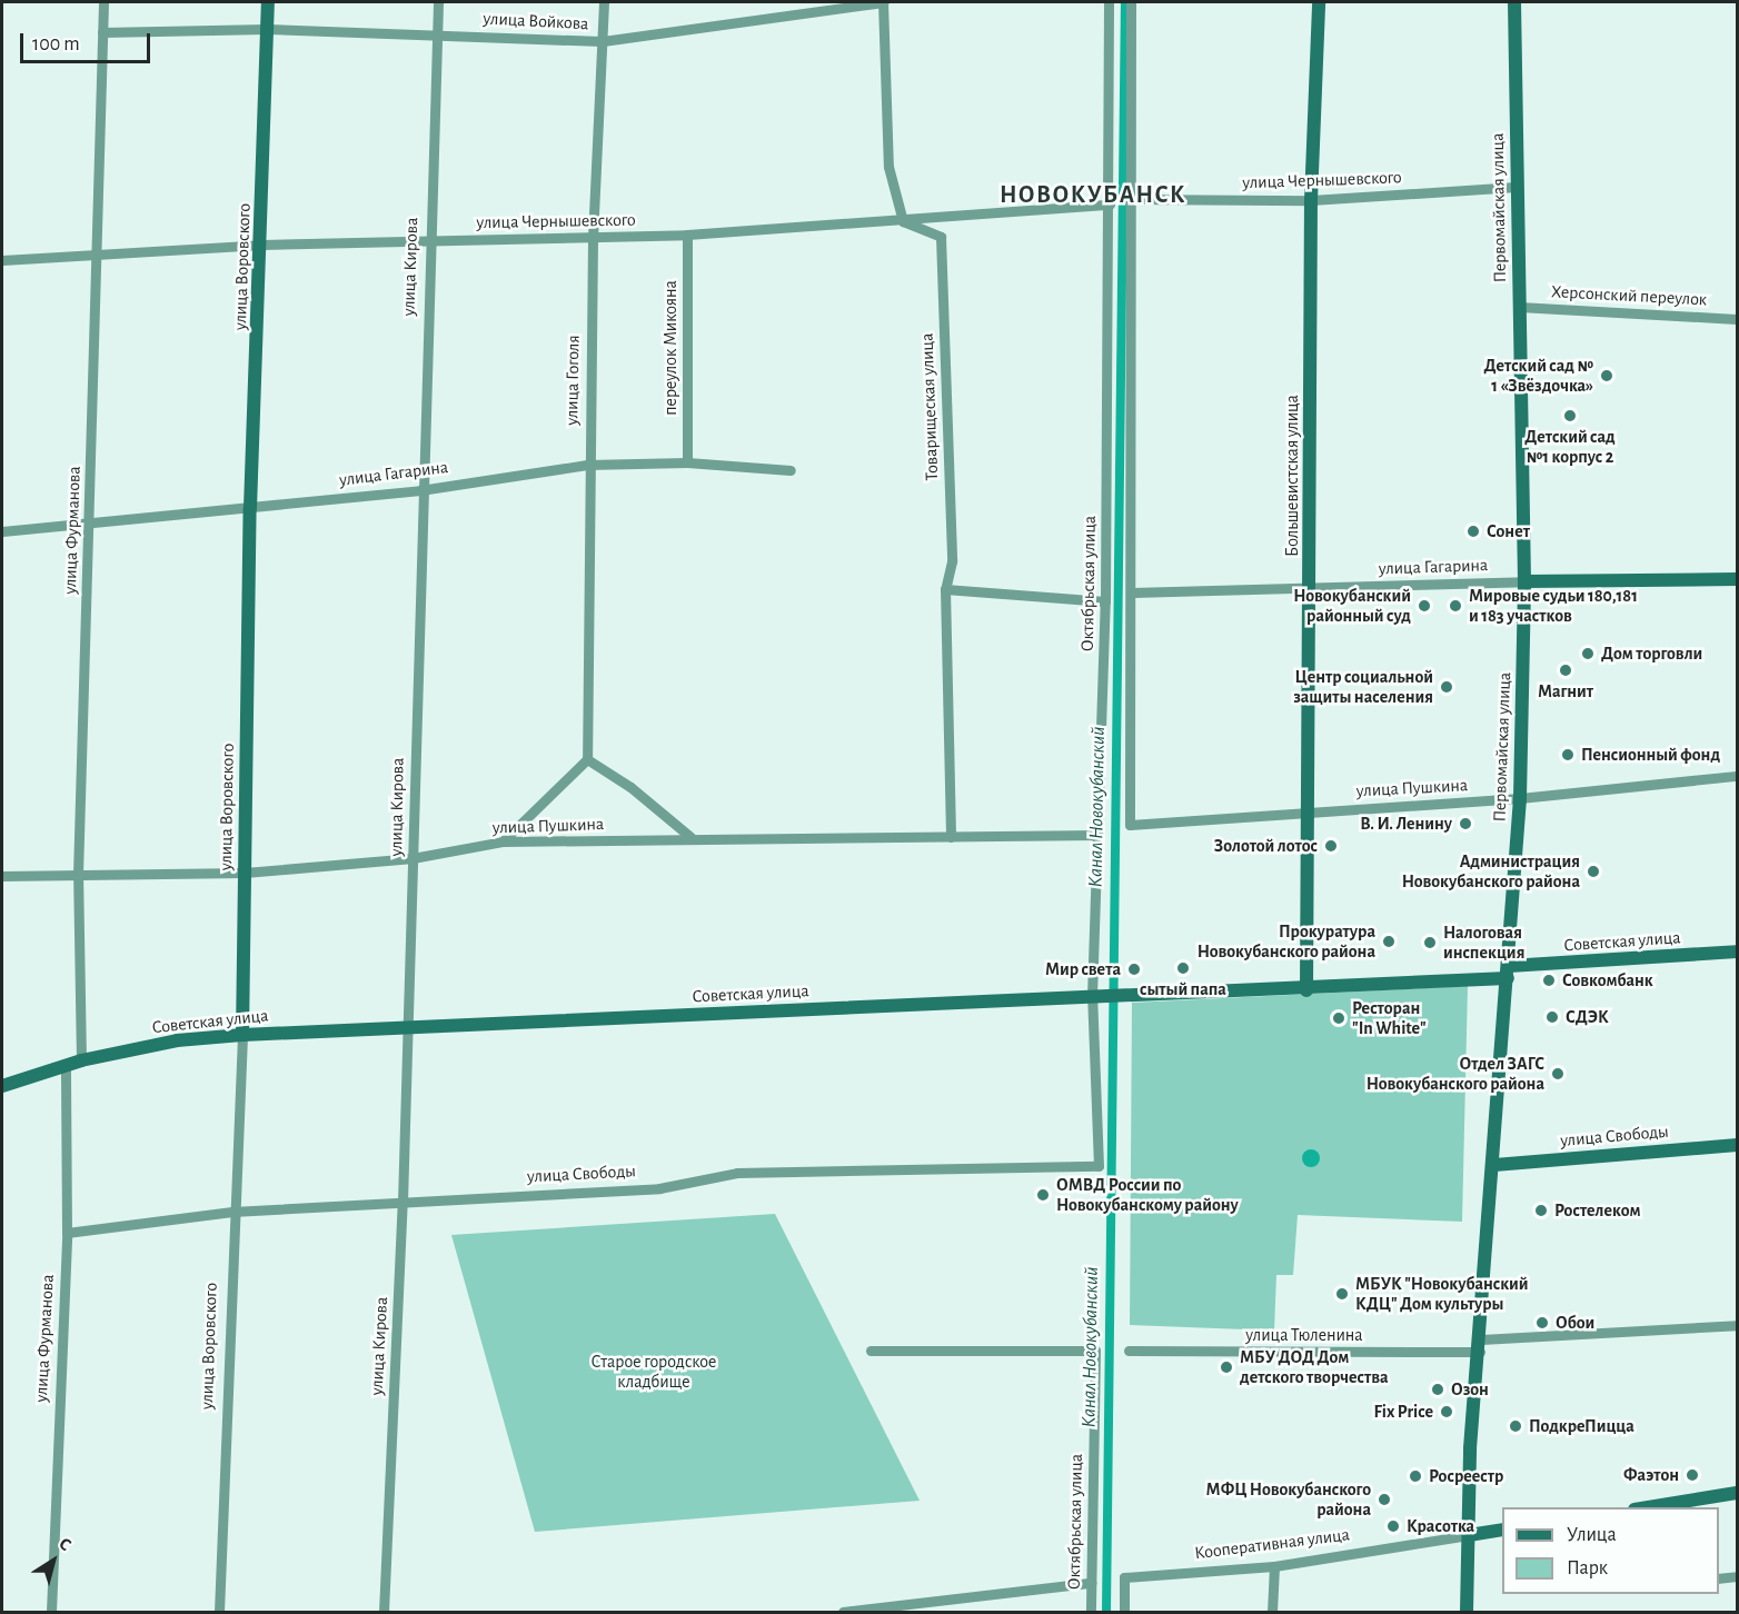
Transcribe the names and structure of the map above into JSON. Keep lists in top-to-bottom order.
{
  "streets": {
    "main road": [
      "Первомайская улица",
      "улица Воровского",
      "улица Гагарина",
      "Большевистская улица",
      "Советская улица",
      "улица Свободы",
      "Кооперативная улица"
    ],
    "street": [
      "улица Войкова",
      "улица Чернышевского",
      "улица Кирова",
      "Херсонский переулок",
      "переулок Микояна",
      "улица Гоголя",
      "Товарищеская улица",
      "улица Фурманова",
      "Октябрьская улица",
      "улица Пушкина",
      "улица Тюленина"
    ]
  },
  "crossings": [
    ["улица Войкова", "улица Воровского"],
    ["улица Войкова", "улица Кирова"],
    ["улица Войкова", "улица Гоголя"],
    ["улица Войкова", "улица Фурманова"],
    ["улица Чернышевского", "Первомайская улица"],
    ["улица Чернышевского", "улица Воровского"],
    ["улица Чернышевского", "улица Кирова"],
    ["улица Чернышевского", "переулок Микояна"],
    ["улица Чернышевского", "улица Гоголя"],
    ["улица Чернышевского", "Товарищеская улица"],
    ["улица Чернышевского", "Большевистская улица"],
    ["улица Чернышевского", "улица Фурманова"],
    ["улица Чернышевского", "Октябрьская улица"],
    ["Первомайская улица", "Херсонский переулок"],
    ["Первомайская улица", "улица Гагарина"],
    ["Первомайская улица", "улица Пушкина"],
    ["Первомайская улица", "Советская улица"],
    ["Первомайская улица", "улица Свободы"],
    ["Первомайская улица", "улица Тюленина"],
    ["Первомайская улица", "Кооперативная улица"],
    ["улица Воровского", "улица Гагарина"],
    ["улица Воровского", "улица Пушкина"],
    ["улица Воровского", "Советская улица"],
    ["улица Воровского", "улица Свободы"],
    ["улица Кирова", "улица Гагарина"],
    ["улица Кирова", "улица Пушкина"],
    ["улица Кирова", "Советская улица"],
    ["улица Кирова", "улица Свободы"],
    ["переулок Микояна", "улица Гагарина"],
    ["улица Гоголя", "улица Гагарина"],
    ["Товарищеская улица", "улица Пушкина"],
    ["улица Гагарина", "Большевистская улица"],
    ["улица Гагарина", "улица Фурманова"],
    ["улица Гагарина", "улица Пушкина"],
    ["Большевистская улица", "улица Пушкина"],
    ["Большевистская улица", "Советская улица"],
    ["улица Фурманова", "улица Пушкина"],
    ["улица Фурманова", "Советская улица"],
    ["улица Фурманова", "улица Свободы"],
    ["Октябрьская улица", "улица Пушкина"],
    ["Октябрьская улица", "Советская улица"],
    ["Октябрьская улица", "улица Свободы"]
  ],
  "districts": ["НОВОКУБАНСК"],
  "water": ["Канал Новокубанский"],
  "parks": ["Старое городское кладбище"],
  "places": [
    "Детский сад № 1 «Звёздочка»",
    "Детский сад №1 корпус 2",
    "Сонет",
    "Новокубанский районный суд",
    "Мировые судьи 180,181 и 183 участков",
    "Дом торговли",
    "Магнит",
    "Центр социальной защиты населения",
    "Пенсионный фонд",
    "В. И. Ленину",
    "Золотой лотос",
    "Администрация Новокубанского района",
    "Прокуратура Новокубанского района",
    "Налоговая инспекция",
    "сытый папа",
    "Мир света",
    "Совкомбанк",
    "СДЭК",
    "Ресторан \"In White\"",
    "Отдел ЗАГС Новокубанского района",
    "ОМВД России по Новокубанскому району",
    "Ростелеком",
    "МБУК \"Новокубанский КДЦ\" Дом культуры",
    "Обои",
    "МБУ ДОД Дом детского творчества",
    "Озон",
    "Fix Price",
    "ПодкреПицца",
    "Фаэтон",
    "Росреестр",
    "МФЦ Новокубанского района",
    "Красотка"
  ],
  "legend": ["Улица", "Парк"],
  "scale_bar": "100 m",
  "north": "top right"
}
